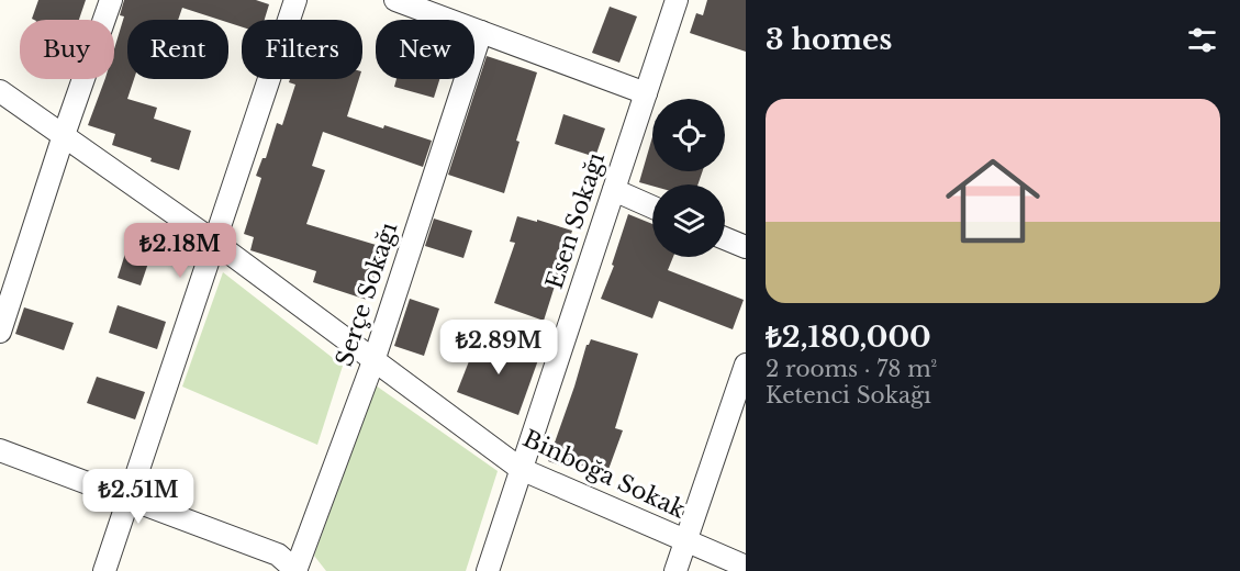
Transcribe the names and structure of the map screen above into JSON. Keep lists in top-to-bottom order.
{
  "streets": {
    "street": ["Esen Sokağı", "Serçe Sokağı", "Binboğa Sokak"]
  },
  "crossings": [
    ["Esen Sokağı", "Binboğa Sokak"],
    ["Serçe Sokağı", "Binboğa Sokak"]
  ],
  "page": {
    "heading": "3 homes",
    "chip": [
      "Buy",
      "Rent",
      "Filters",
      "New"
    ],
    "list": [
      {
        "name": "₺2,180,000",
        "note": "2 rooms · 78 m² · Ketenci Sokağı"
      }
    ],
    "price": ["₺2.18M", "₺2.89M", "₺2.51M"]
  }
}
